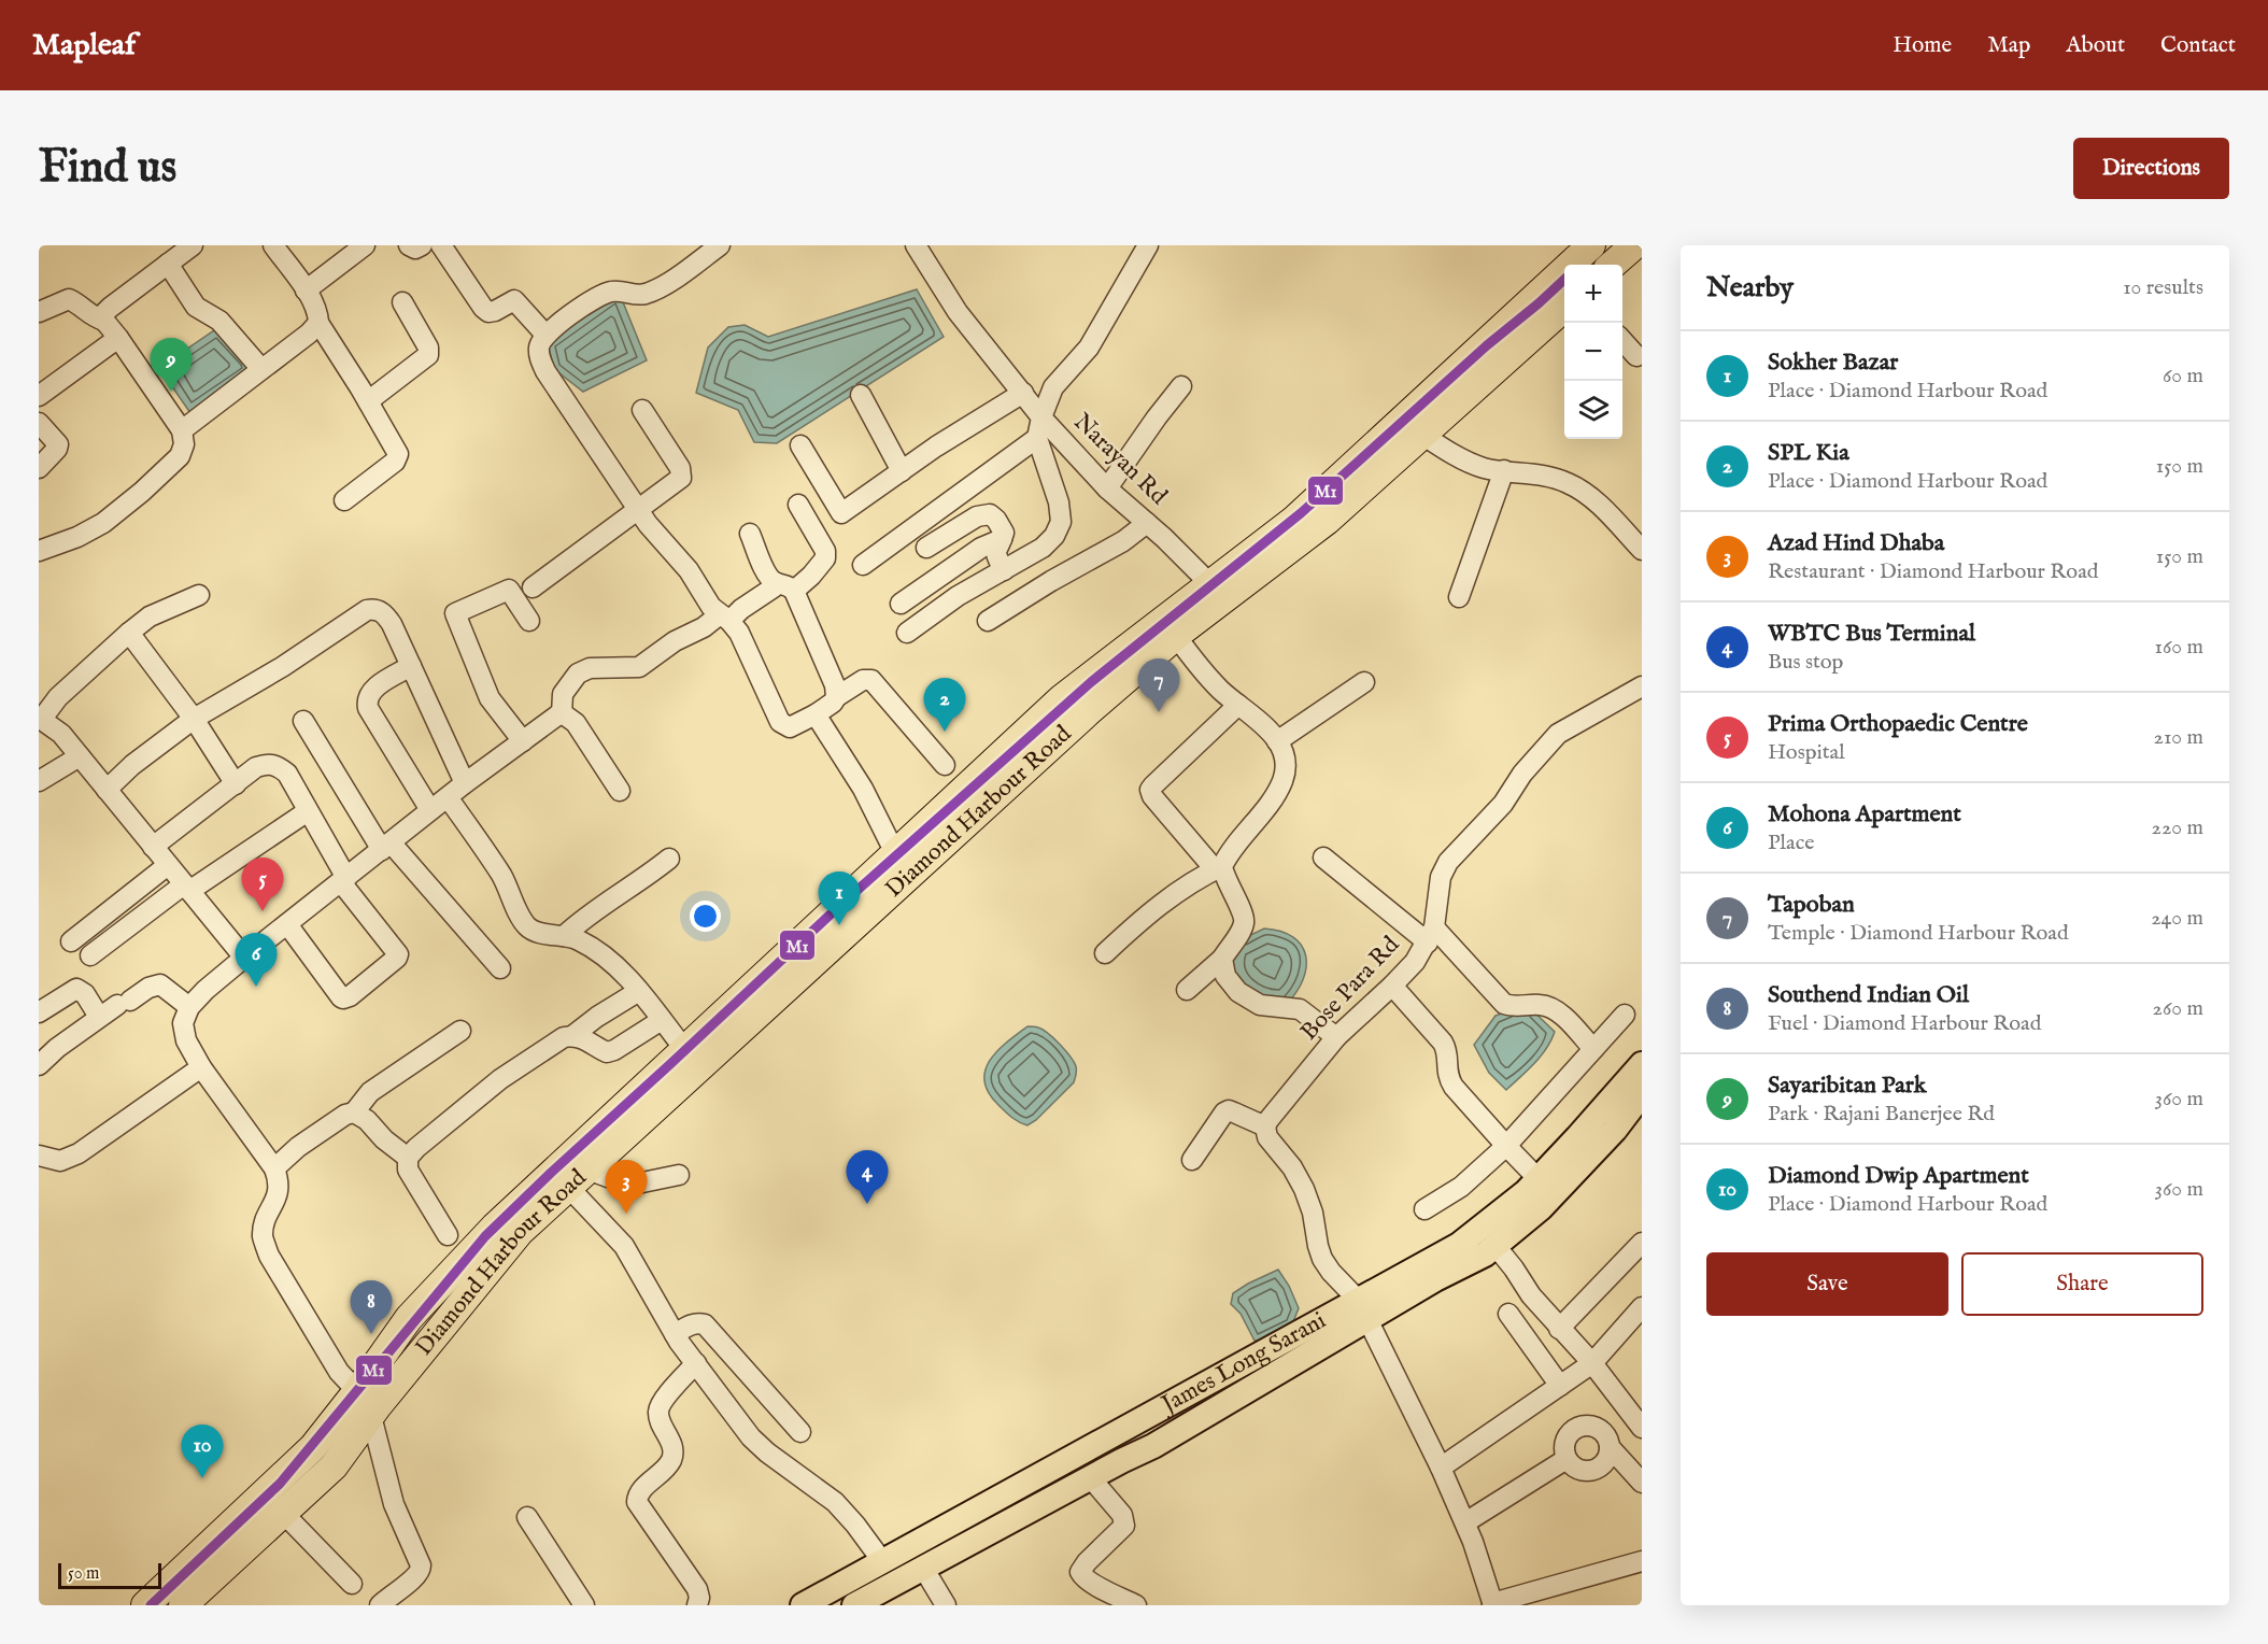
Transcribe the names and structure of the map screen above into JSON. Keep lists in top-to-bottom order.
{
  "streets": {
    "highway": ["Diamond Harbour Road"],
    "main road": ["James Long Sarani"],
    "street": ["Narayan Rd", "Bose Para Rd"]
  },
  "crossings": [
    ["Narayan Rd", "Diamond Harbour Road"]
  ],
  "lines": ["transit line M1"],
  "scale_bar": "50 m",
  "page": {
    "header": "Mapleaf",
    "nav": [
      "Home",
      "Map",
      "About",
      "Contact"
    ],
    "buttons": [
      "Directions",
      ["Save", "Share"]
    ],
    "title": "Find us",
    "heading": ["Nearby", "10 results"],
    "map_buttons": ["+", "−"],
    "list": [
      {
        "mark": "1",
        "name": "Sokher Bazar",
        "note": "Place · Diamond Harbour Road",
        "value": "60 m"
      },
      {
        "mark": "2",
        "name": "SPL Kia",
        "note": "Place · Diamond Harbour Road",
        "value": "150 m"
      },
      {
        "mark": "3",
        "name": "Azad Hind Dhaba",
        "note": "Restaurant · Diamond Harbour Road",
        "value": "150 m"
      },
      {
        "mark": "4",
        "name": "WBTC Bus Terminal",
        "note": "Bus stop",
        "value": "160 m"
      },
      {
        "mark": "5",
        "name": "Prima Orthopaedic Centre",
        "note": "Hospital",
        "value": "210 m"
      },
      {
        "mark": "6",
        "name": "Mohona Apartment",
        "note": "Place",
        "value": "220 m"
      },
      {
        "mark": "7",
        "name": "Tapoban",
        "note": "Temple · Diamond Harbour Road",
        "value": "240 m"
      },
      {
        "mark": "8",
        "name": "Southend Indian Oil",
        "note": "Fuel · Diamond Harbour Road",
        "value": "260 m"
      },
      {
        "mark": "9",
        "name": "Sayaribitan Park",
        "note": "Park · Rajani Banerjee Rd",
        "value": "360 m"
      },
      {
        "mark": "10",
        "name": "Diamond Dwip Apartment",
        "note": "Place · Diamond Harbour Road",
        "value": "360 m"
      }
    ],
    "pins": [
      "9",
      "7",
      "2",
      "5",
      "1",
      "6",
      "4",
      "3",
      "8",
      "10"
    ],
    "scale": "50 m"
  }
}
